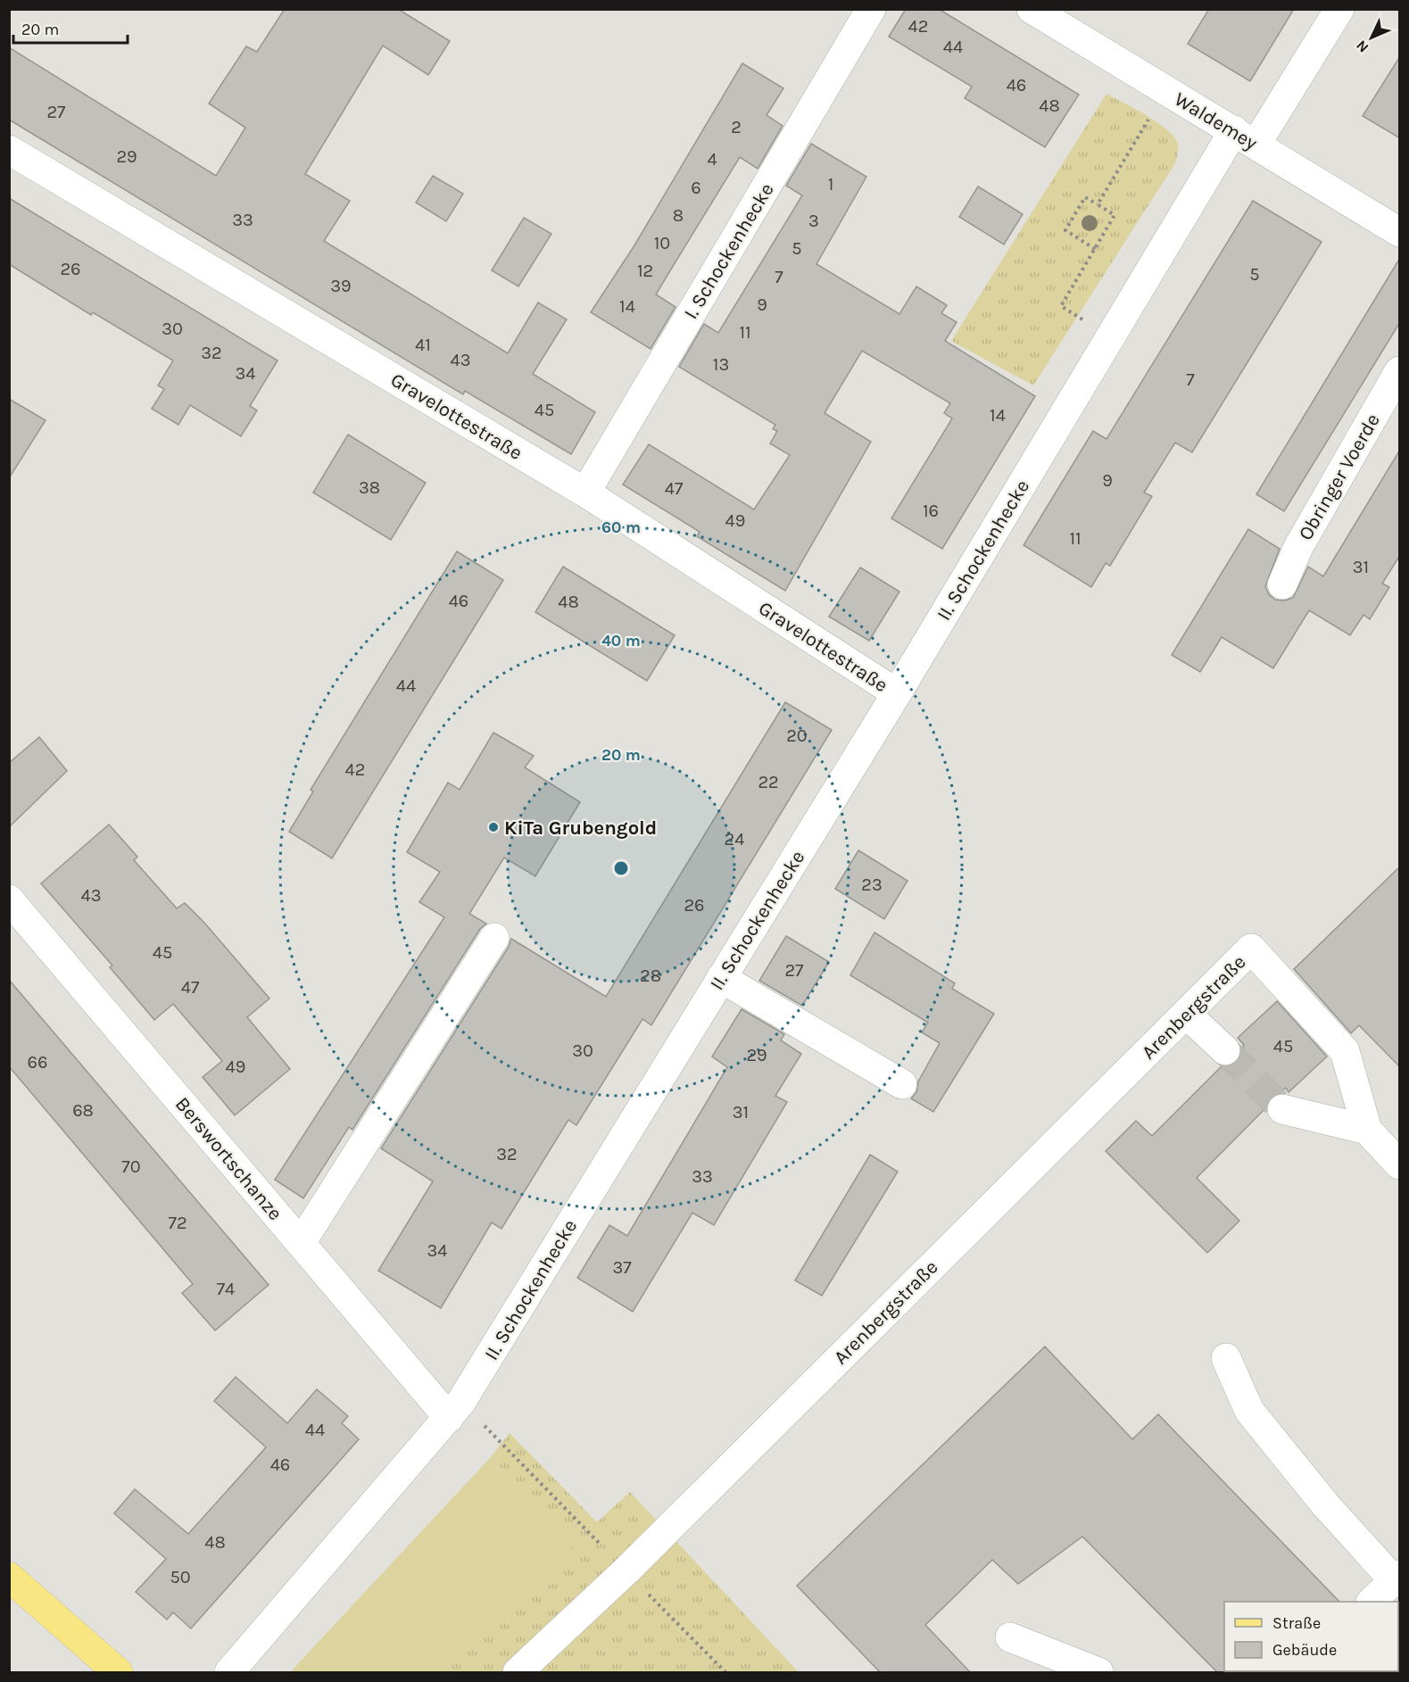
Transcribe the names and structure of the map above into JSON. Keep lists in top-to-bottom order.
{
  "streets": {
    "street": [
      "Waldemey",
      "I. Schockenhecke",
      "Gravelottestraße",
      "Obringer Voerde",
      "II. Schockenhecke",
      "Arenbergstraße",
      "Berswortschanze"
    ]
  },
  "crossings": [
    ["Waldemey", "II. Schockenhecke"],
    ["I. Schockenhecke", "Gravelottestraße"],
    ["Gravelottestraße", "II. Schockenhecke"],
    ["II. Schockenhecke", "Berswortschanze"]
  ],
  "places": ["KiTa Grubengold"],
  "house_numbers": [
    "42",
    "44",
    "46",
    "48",
    "27",
    "2",
    "29",
    "4",
    "1",
    "6",
    "8",
    "33",
    "3",
    "10",
    "5",
    "26",
    "12",
    "5",
    "7",
    "39",
    "9",
    "14",
    "30",
    "11",
    "41",
    "32",
    "43",
    "13",
    "34",
    "7",
    "45",
    "14",
    "9",
    "38",
    "47",
    "16",
    "49",
    "11",
    "31",
    "46",
    "48",
    "44",
    "20",
    "42",
    "22",
    "24",
    "23",
    "43",
    "26",
    "45",
    "27",
    "28",
    "47",
    "45",
    "30",
    "29",
    "66",
    "49",
    "68",
    "31",
    "32",
    "70",
    "33",
    "72",
    "34",
    "37",
    "74",
    "44",
    "46",
    "48",
    "50"
  ],
  "legend": ["Straße", "Gebäude"],
  "scale_bar": "20 m",
  "north": "bottom left",
  "rings": ["60 m", "40 m", "20 m"]
}
